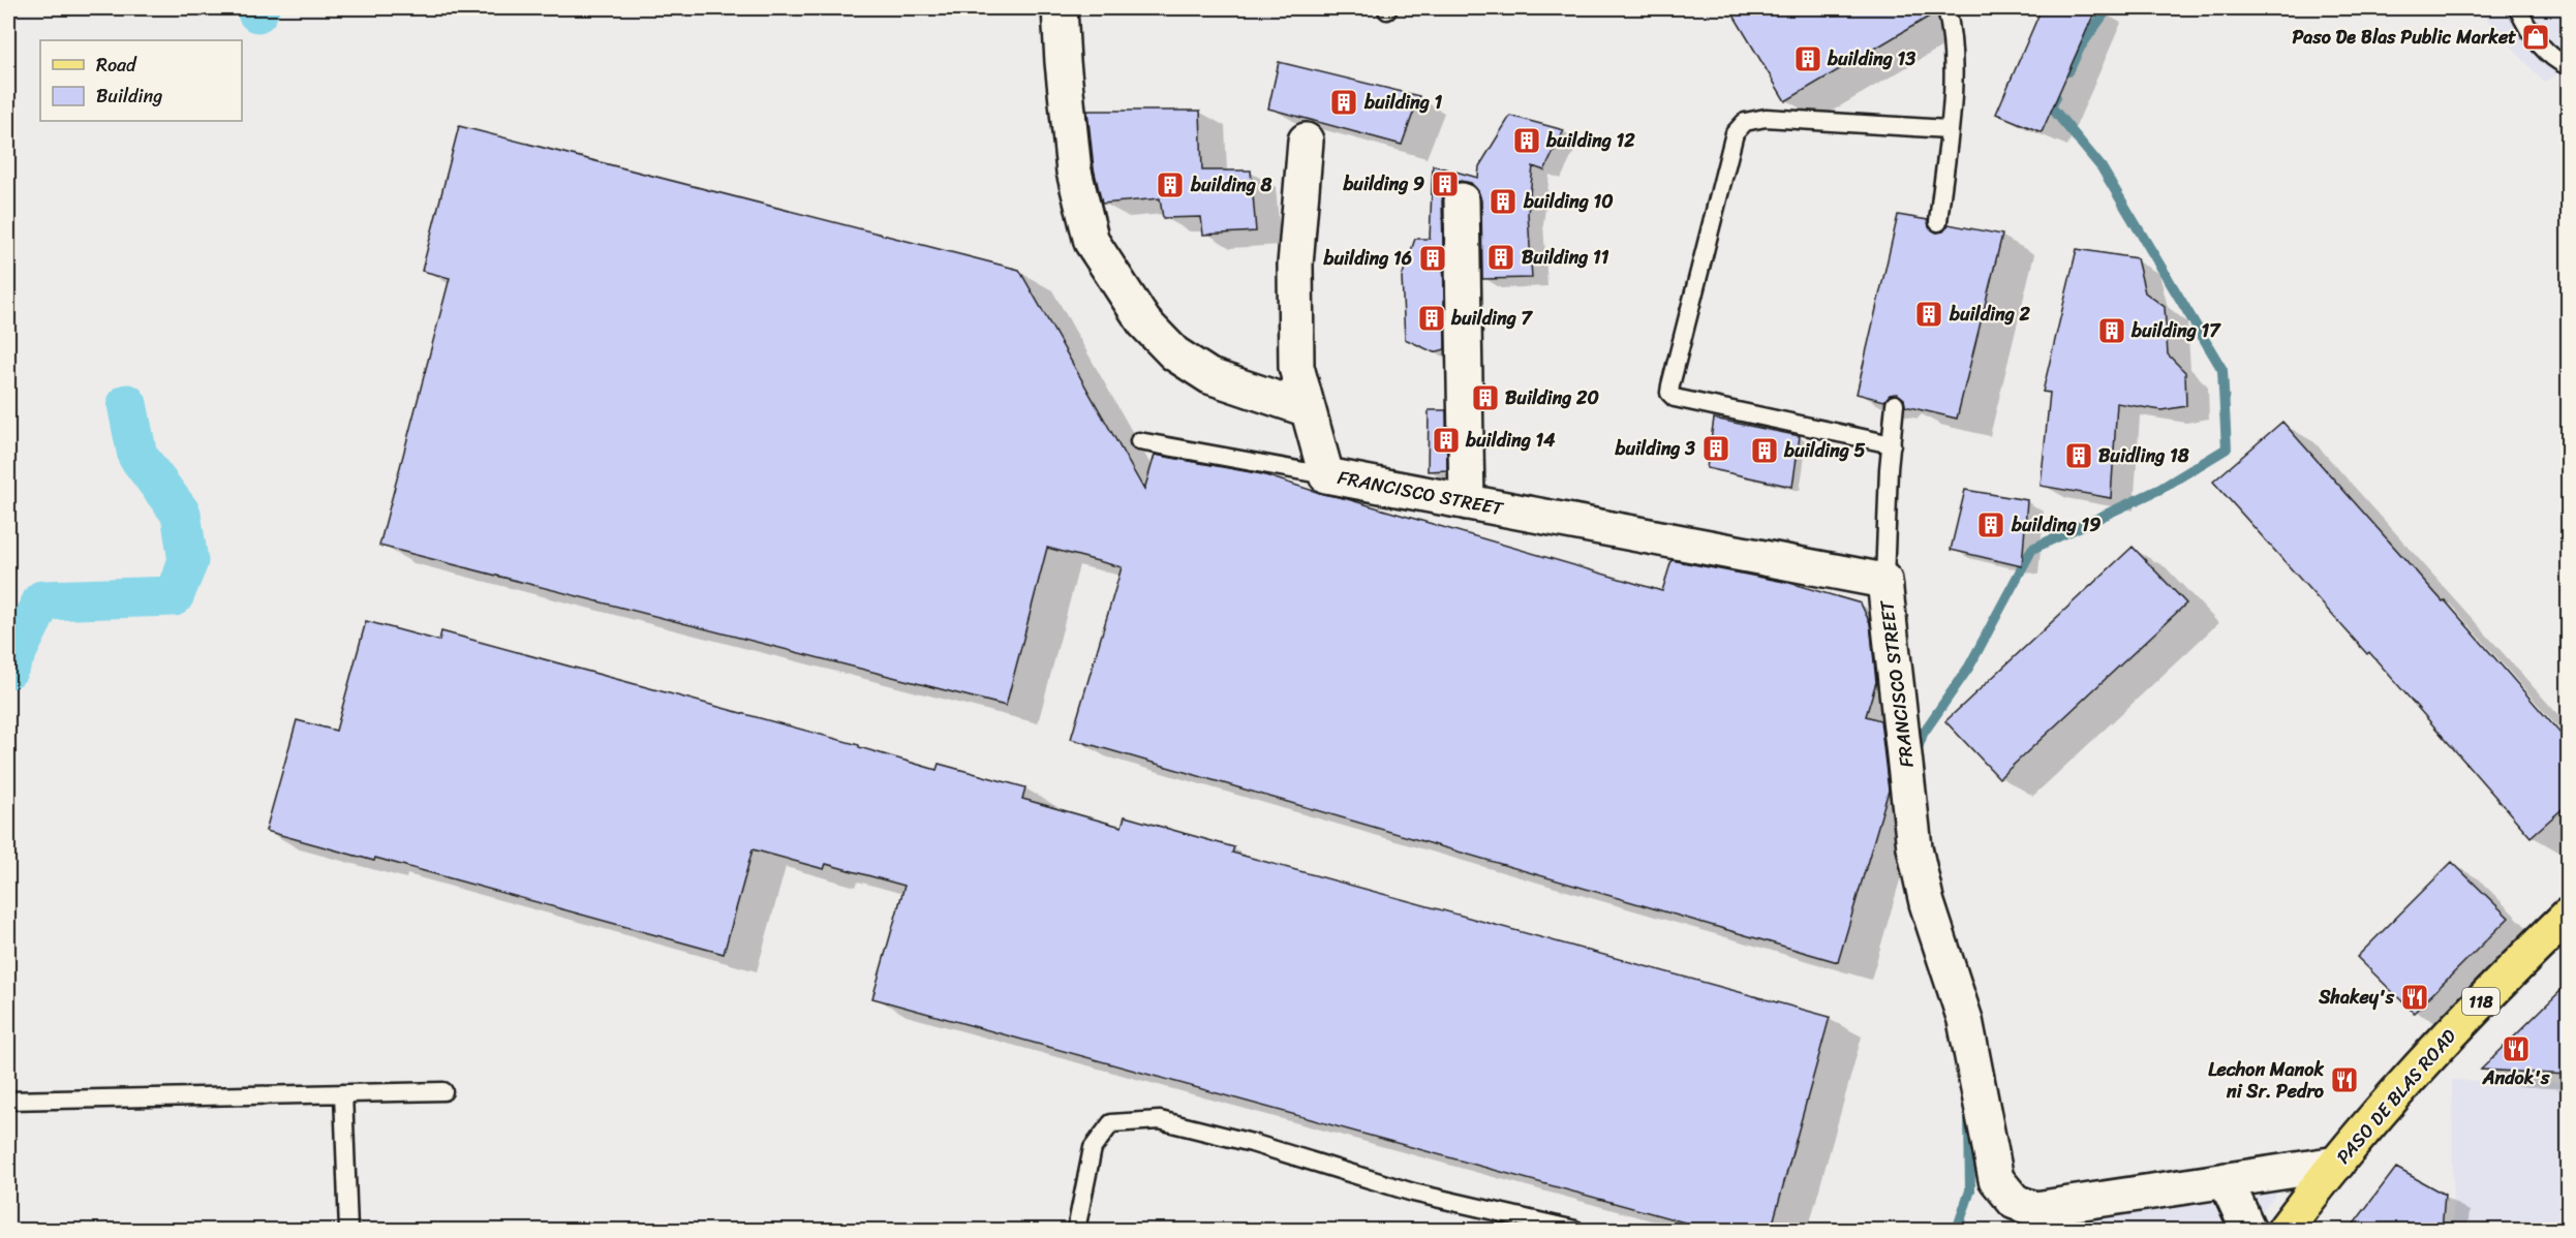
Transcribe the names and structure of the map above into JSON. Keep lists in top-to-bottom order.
{
  "streets": {
    "main road": ["118", "PASO DE BLAS ROAD"],
    "street": ["FRANCISCO STREET"]
  },
  "crossings": [
    ["FRANCISCO STREET", "PASO DE BLAS ROAD"]
  ],
  "places": {
    "shop": ["Paso De Blas Public Market"],
    "building": [
      "building 13",
      "building 1",
      "building 12",
      "building 9",
      "building 8",
      "building 10",
      "Building 11",
      "building 16",
      "building 2",
      "building 7",
      "building 17",
      "Building 20",
      "building 14",
      "building 3",
      "building 5",
      "Buidling 18",
      "building 19"
    ],
    "restaurant": ["Shakey's", "Andok's", "Lechon Manok ni Sr. Pedro"]
  },
  "legend": ["Road", "Building"]
}
